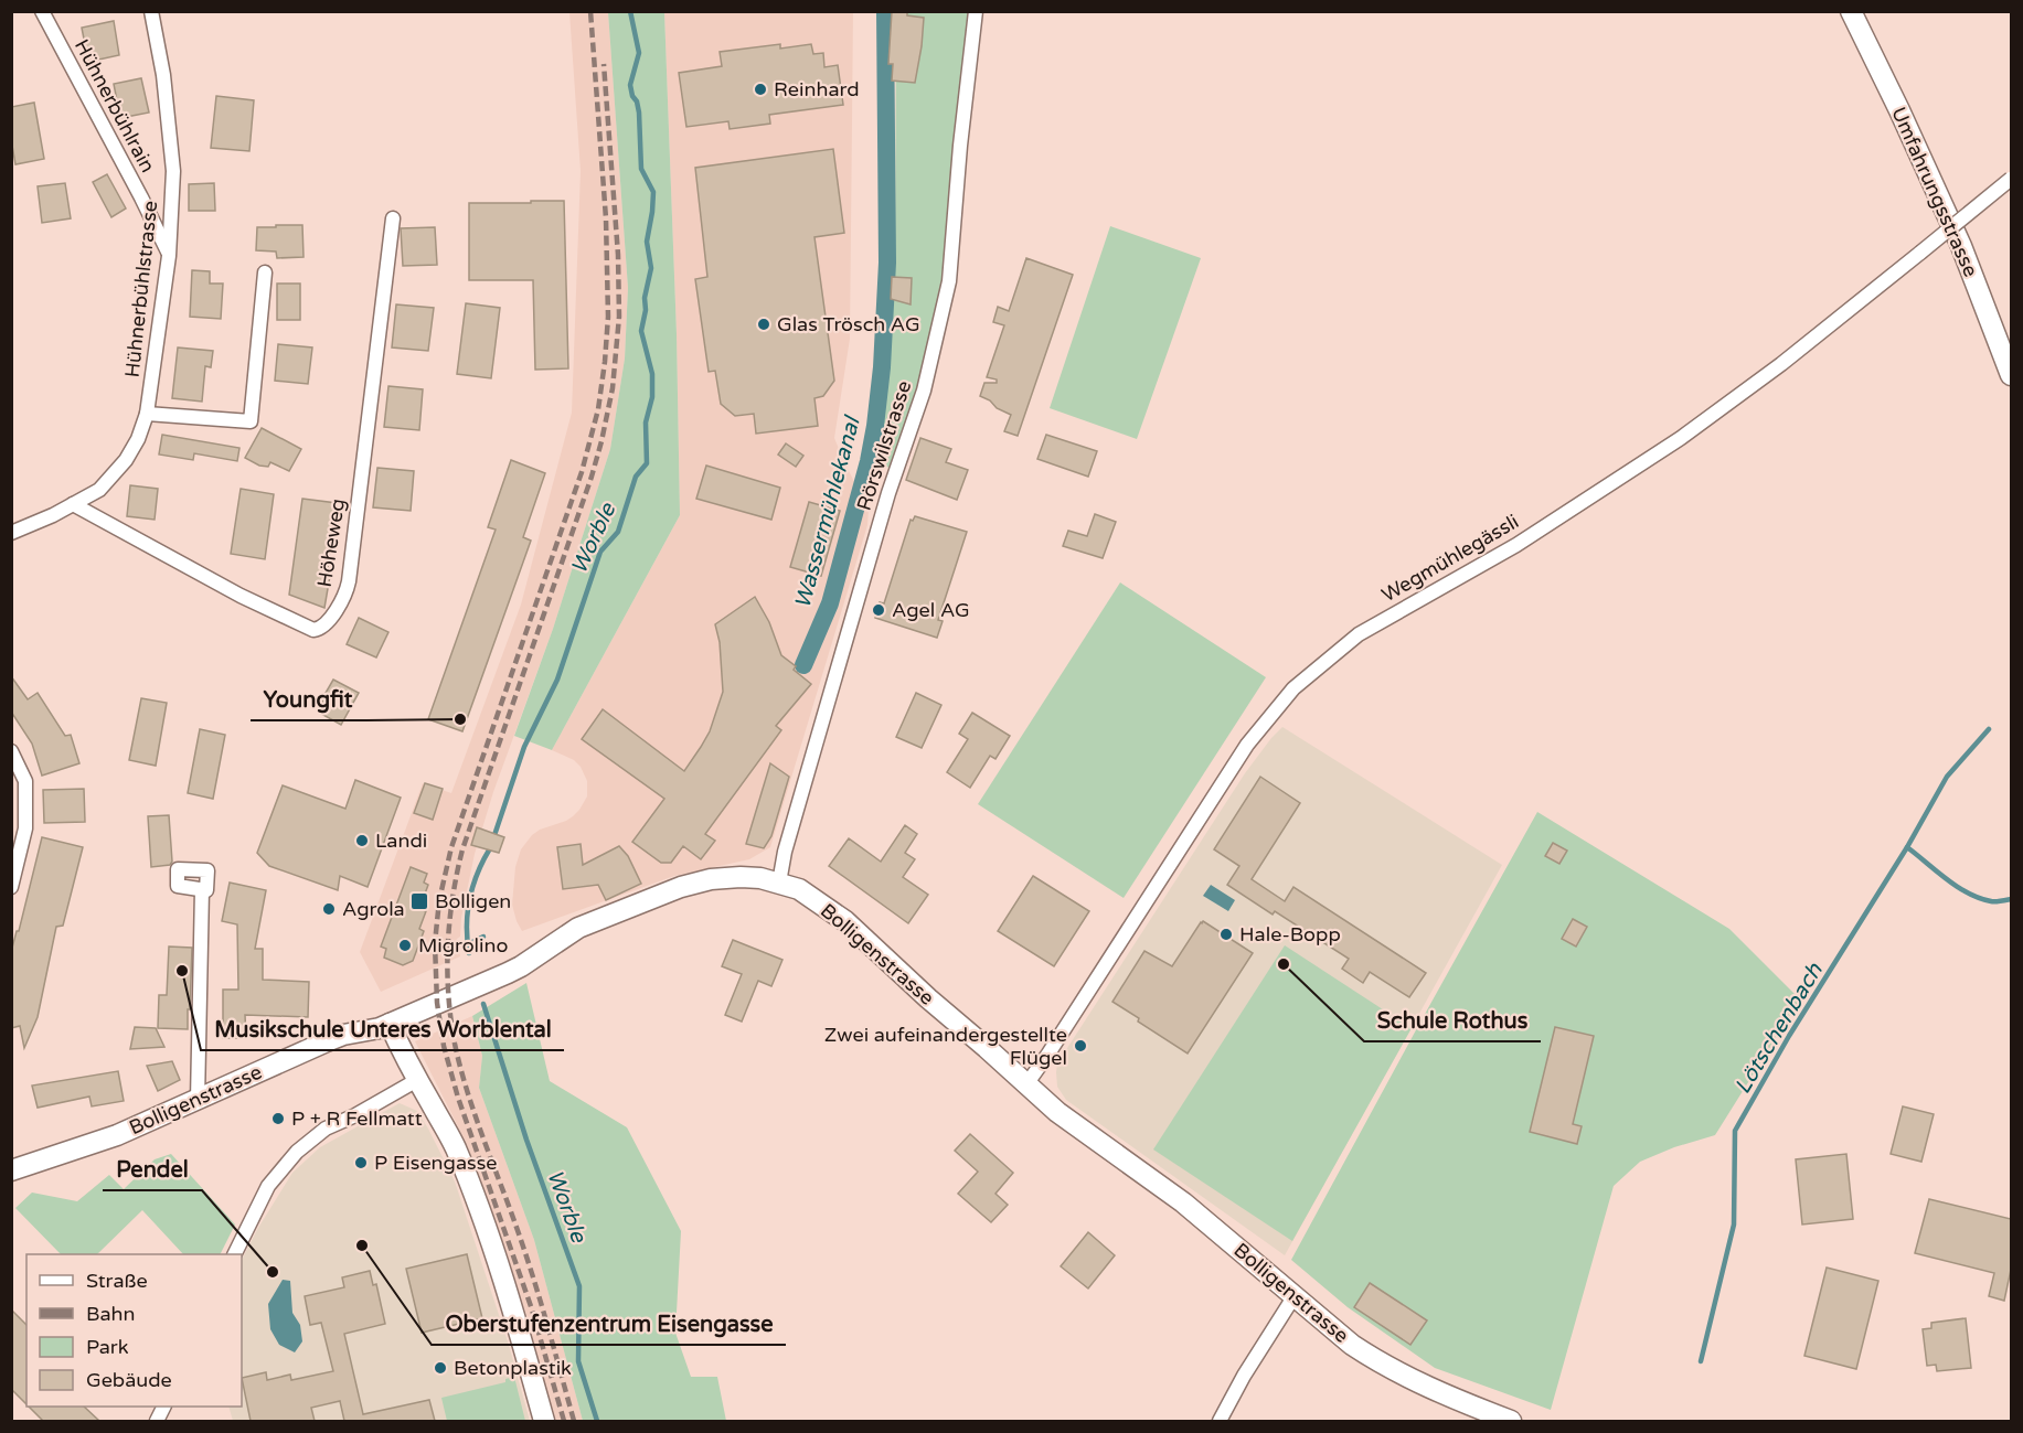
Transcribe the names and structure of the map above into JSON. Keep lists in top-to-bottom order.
{
  "streets": {
    "main road": ["Umfahrungsstrasse", "Bolligenstrasse"],
    "street": [
      "Hühnerbühlrain",
      "Hühnerbühlstrasse",
      "Rörswilstrasse",
      "Höheweg",
      "Wegmühlegässli"
    ]
  },
  "crossings": [
    ["Hühnerbühlrain", "Hühnerbühlstrasse"],
    ["Hühnerbühlstrasse", "Höheweg"],
    ["Rörswilstrasse", "Bolligenstrasse"],
    ["Wegmühlegässli", "Bolligenstrasse"]
  ],
  "water": ["Wassermühlekanal", "Worble", "Lötschenbach"],
  "places": {
    "other": [
      "Reinhard",
      "Glas Trösch AG",
      "Agel AG",
      "Youngfit",
      "Landi",
      "Agrola",
      "Hale-Bopp",
      "Migrolino",
      "Schule Rothus",
      "Musikschule Unteres Worblental",
      "Zwei aufeinandergestellte Flügel",
      "P + R Fellmatt",
      "P Eisengasse",
      "Oberstufenzentrum Eisengasse",
      "Pendel",
      "Betonplastik"
    ],
    "transit": ["Bolligen"]
  },
  "legend": [
    "Straße",
    "Bahn",
    "Park",
    "Gebäude"
  ]
}
